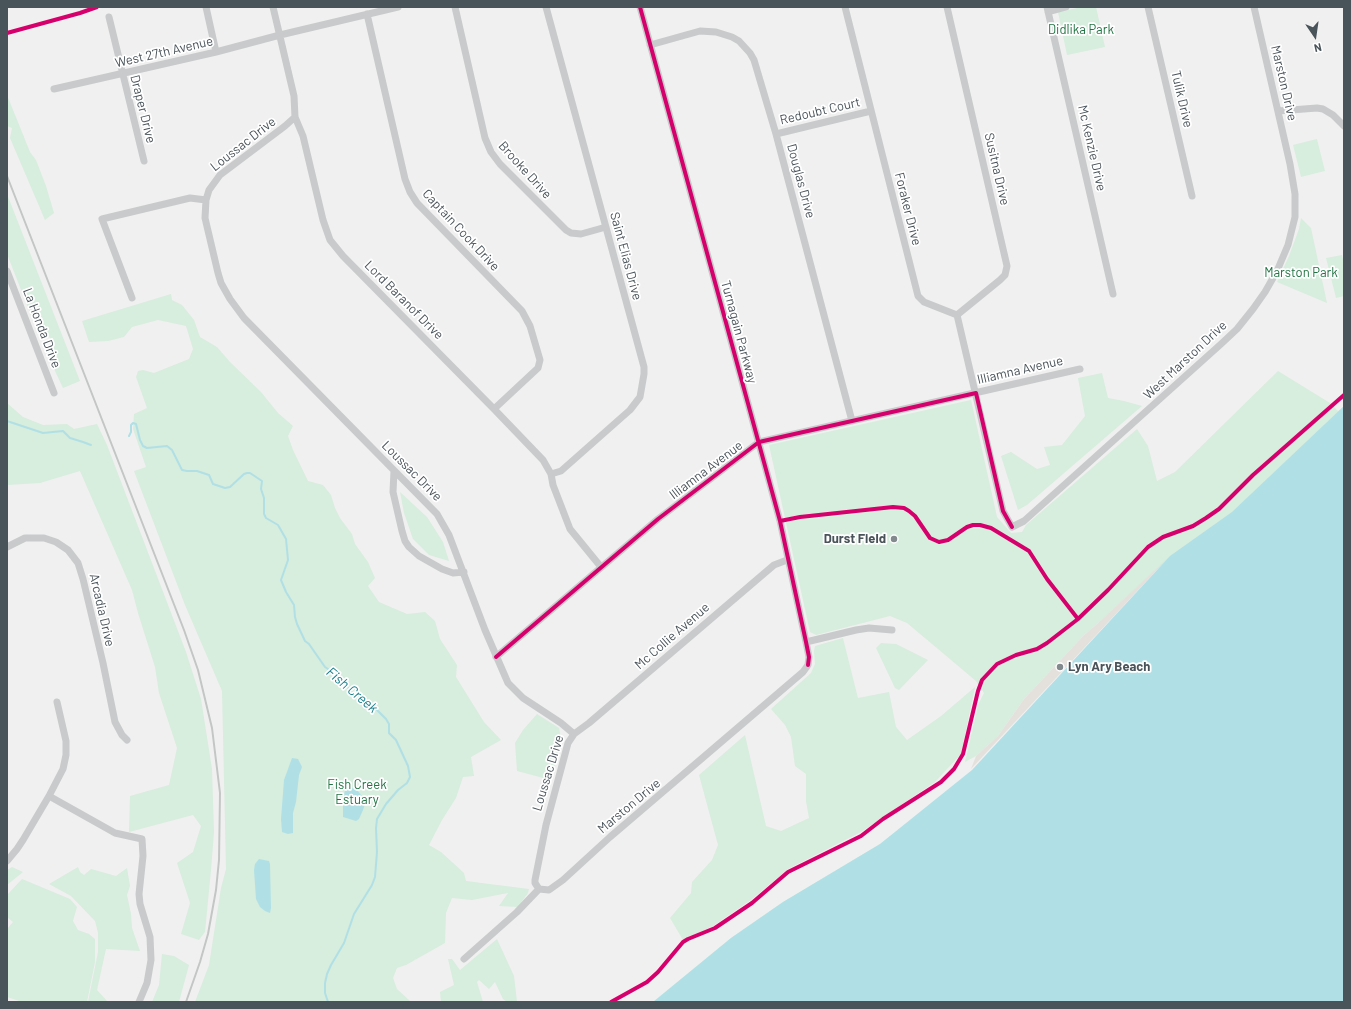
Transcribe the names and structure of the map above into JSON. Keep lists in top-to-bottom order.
{
  "streets": {
    "street": [
      "West 27th Avenue",
      "Marston Drive",
      "Tulik Drive",
      "Draper Drive",
      "Redoubt Court",
      "Loussac Drive",
      "Mc Kenzie Drive",
      "Susitna Drive",
      "Brooke Drive",
      "Douglas Drive",
      "Foraker Drive",
      "Captain Cook Drive",
      "Saint Elias Drive",
      "Lord Baranof Drive",
      "La Honda Drive",
      "Turnagain Parkway",
      "West Marston Drive",
      "Illiamna Avenue",
      "Arcadia Drive",
      "Mc Collie Avenue"
    ]
  },
  "crossings": [
    ["West 27th Avenue", "Draper Drive"],
    ["West 27th Avenue", "Captain Cook Drive"],
    ["West 27th Avenue", "Lord Baranof Drive"],
    ["Marston Drive", "Loussac Drive"],
    ["Marston Drive", "Turnagain Parkway"],
    ["Marston Drive", "West Marston Drive"],
    ["Redoubt Court", "Douglas Drive"],
    ["Redoubt Court", "Foraker Drive"],
    ["Loussac Drive", "Lord Baranof Drive"],
    ["Loussac Drive", "Illiamna Avenue"],
    ["Loussac Drive", "Mc Collie Avenue"],
    ["Susitna Drive", "Foraker Drive"],
    ["Brooke Drive", "Saint Elias Drive"],
    ["Douglas Drive", "Turnagain Parkway"],
    ["Douglas Drive", "Illiamna Avenue"],
    ["Captain Cook Drive", "Lord Baranof Drive"],
    ["Saint Elias Drive", "Lord Baranof Drive"],
    ["Lord Baranof Drive", "Illiamna Avenue"],
    ["Turnagain Parkway", "Illiamna Avenue"],
    ["Turnagain Parkway", "Mc Collie Avenue"],
    ["West Marston Drive", "Illiamna Avenue"]
  ],
  "water": ["Fish Creek"],
  "parks": ["Didlika Park", "Marston Park", "Fish Creek Estuary"],
  "places": ["Durst Field", "Lyn Ary Beach"],
  "north": "bottom"
}
